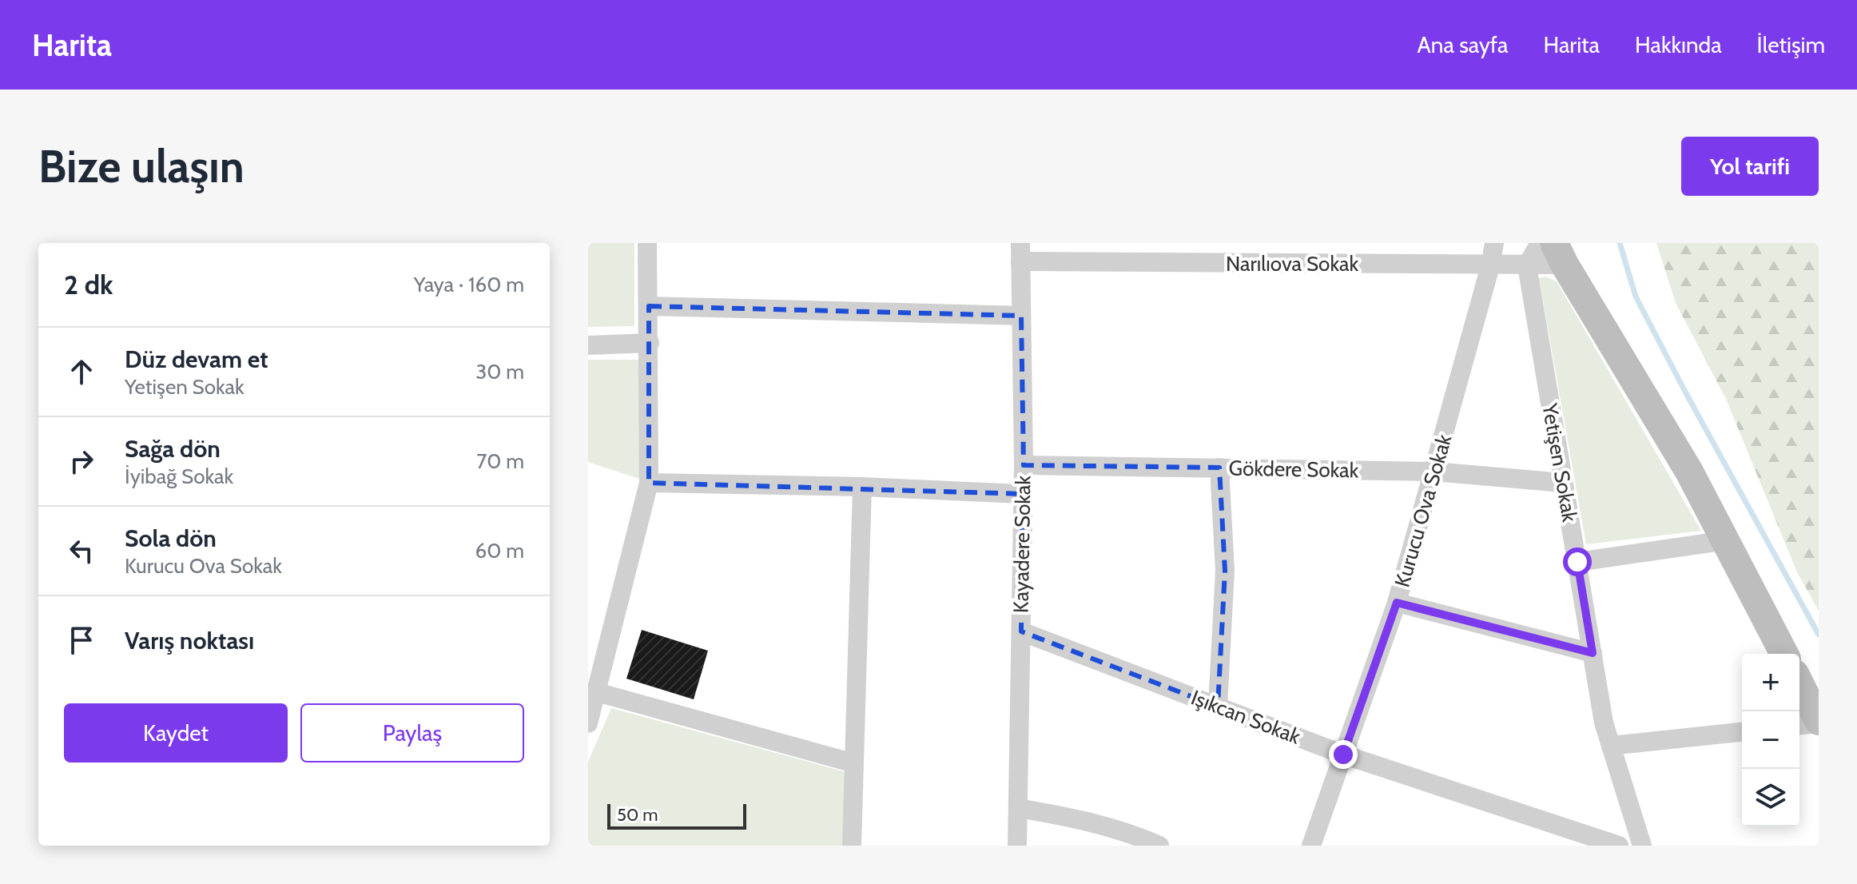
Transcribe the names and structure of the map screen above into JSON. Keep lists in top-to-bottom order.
{
  "streets": {
    "street": [
      "Narılıova Sokak",
      "Yetişen Sokak",
      "Gökdere Sokak",
      "Kurucu Ova Sokak",
      "Kayadere Sokak",
      "Işıkcan Sokak"
    ]
  },
  "crossings": [
    ["Narılıova Sokak", "Yetişen Sokak"],
    ["Narılıova Sokak", "Kurucu Ova Sokak"],
    ["Narılıova Sokak", "Kayadere Sokak"],
    ["Yetişen Sokak", "Gökdere Sokak"],
    ["Gökdere Sokak", "Kurucu Ova Sokak"],
    ["Gökdere Sokak", "Kayadere Sokak"],
    ["Kurucu Ova Sokak", "Işıkcan Sokak"],
    ["Kayadere Sokak", "Işıkcan Sokak"]
  ],
  "scale_bar": "50 m",
  "page": {
    "header": "Harita",
    "nav": [
      "Ana sayfa",
      "Harita",
      "Hakkında",
      "İletişim"
    ],
    "buttons": [
      "Yol tarifi",
      ["Kaydet", "Paylaş"]
    ],
    "title": "Bize ulaşın",
    "heading": ["2 dk", "Yaya · 160 m"],
    "list": [
      ["Düz devam et", "Yetişen Sokak", "30 m"],
      ["Sağa dön", "İyibağ Sokak", "70 m"],
      ["Sola dön", "Kurucu Ova Sokak", "60 m"],
      "Varış noktası"
    ],
    "map_buttons": ["+", "−"],
    "scale": "50 m"
  }
}
